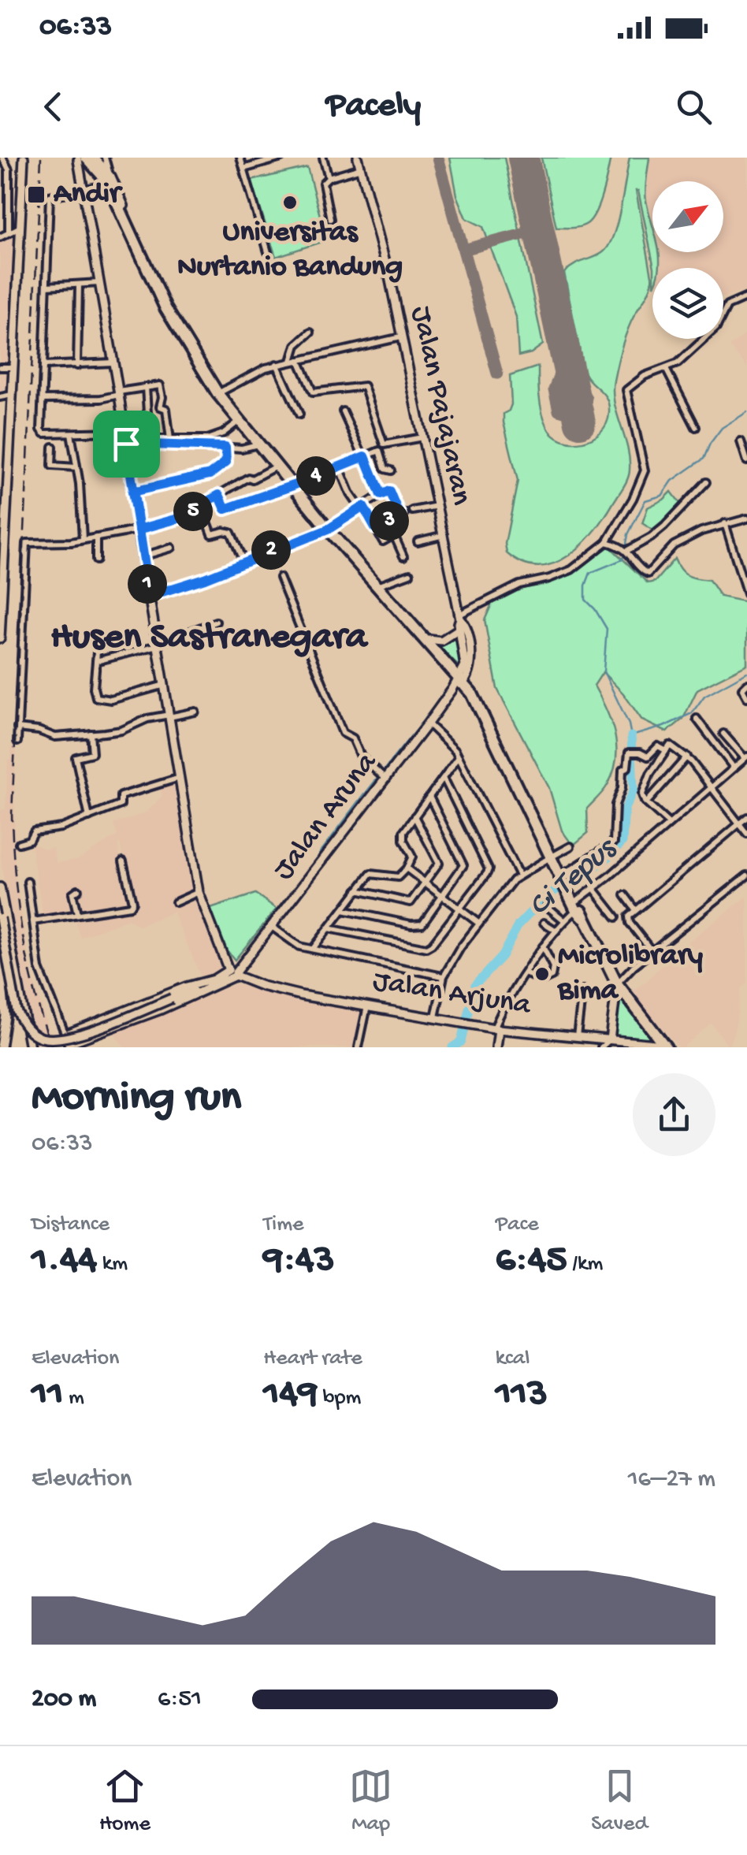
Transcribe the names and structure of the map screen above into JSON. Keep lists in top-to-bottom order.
{
  "streets": {
    "main road": ["Jalan Pajajaran", "Jalan Aruna", "Jalan Arjuna"]
  },
  "crossings": [
    ["Jalan Pajajaran", "Jalan Aruna"],
    ["Jalan Aruna", "Jalan Arjuna"]
  ],
  "districts": ["Husen Sastranegara"],
  "water": ["Ci Tepus"],
  "places": {
    "transit": ["Andir"],
    "other": ["Universitas Nurtanio Bandung", "Microlibrary Bima"]
  },
  "north": "top right",
  "page": {
    "status": "06:33",
    "header": "Pacely",
    "pins": [
      "4",
      "5",
      "3",
      "2",
      "1"
    ],
    "heading": ["Morning run", "06:33"],
    "stats": [
      ["Distance", "1.44 km"],
      ["Time", "9:43"],
      ["Pace", "6:45 /km"],
      ["Elevation", "11 m"],
      ["Heart rate", "149 bpm"],
      ["kcal", "113"]
    ],
    "chart": ["Elevation", "16–27 m"],
    "list": [
      {
        "name": "200 m",
        "note": "6:51"
      }
    ],
    "tabs": ["Home", "Map", "Saved"]
  }
}
